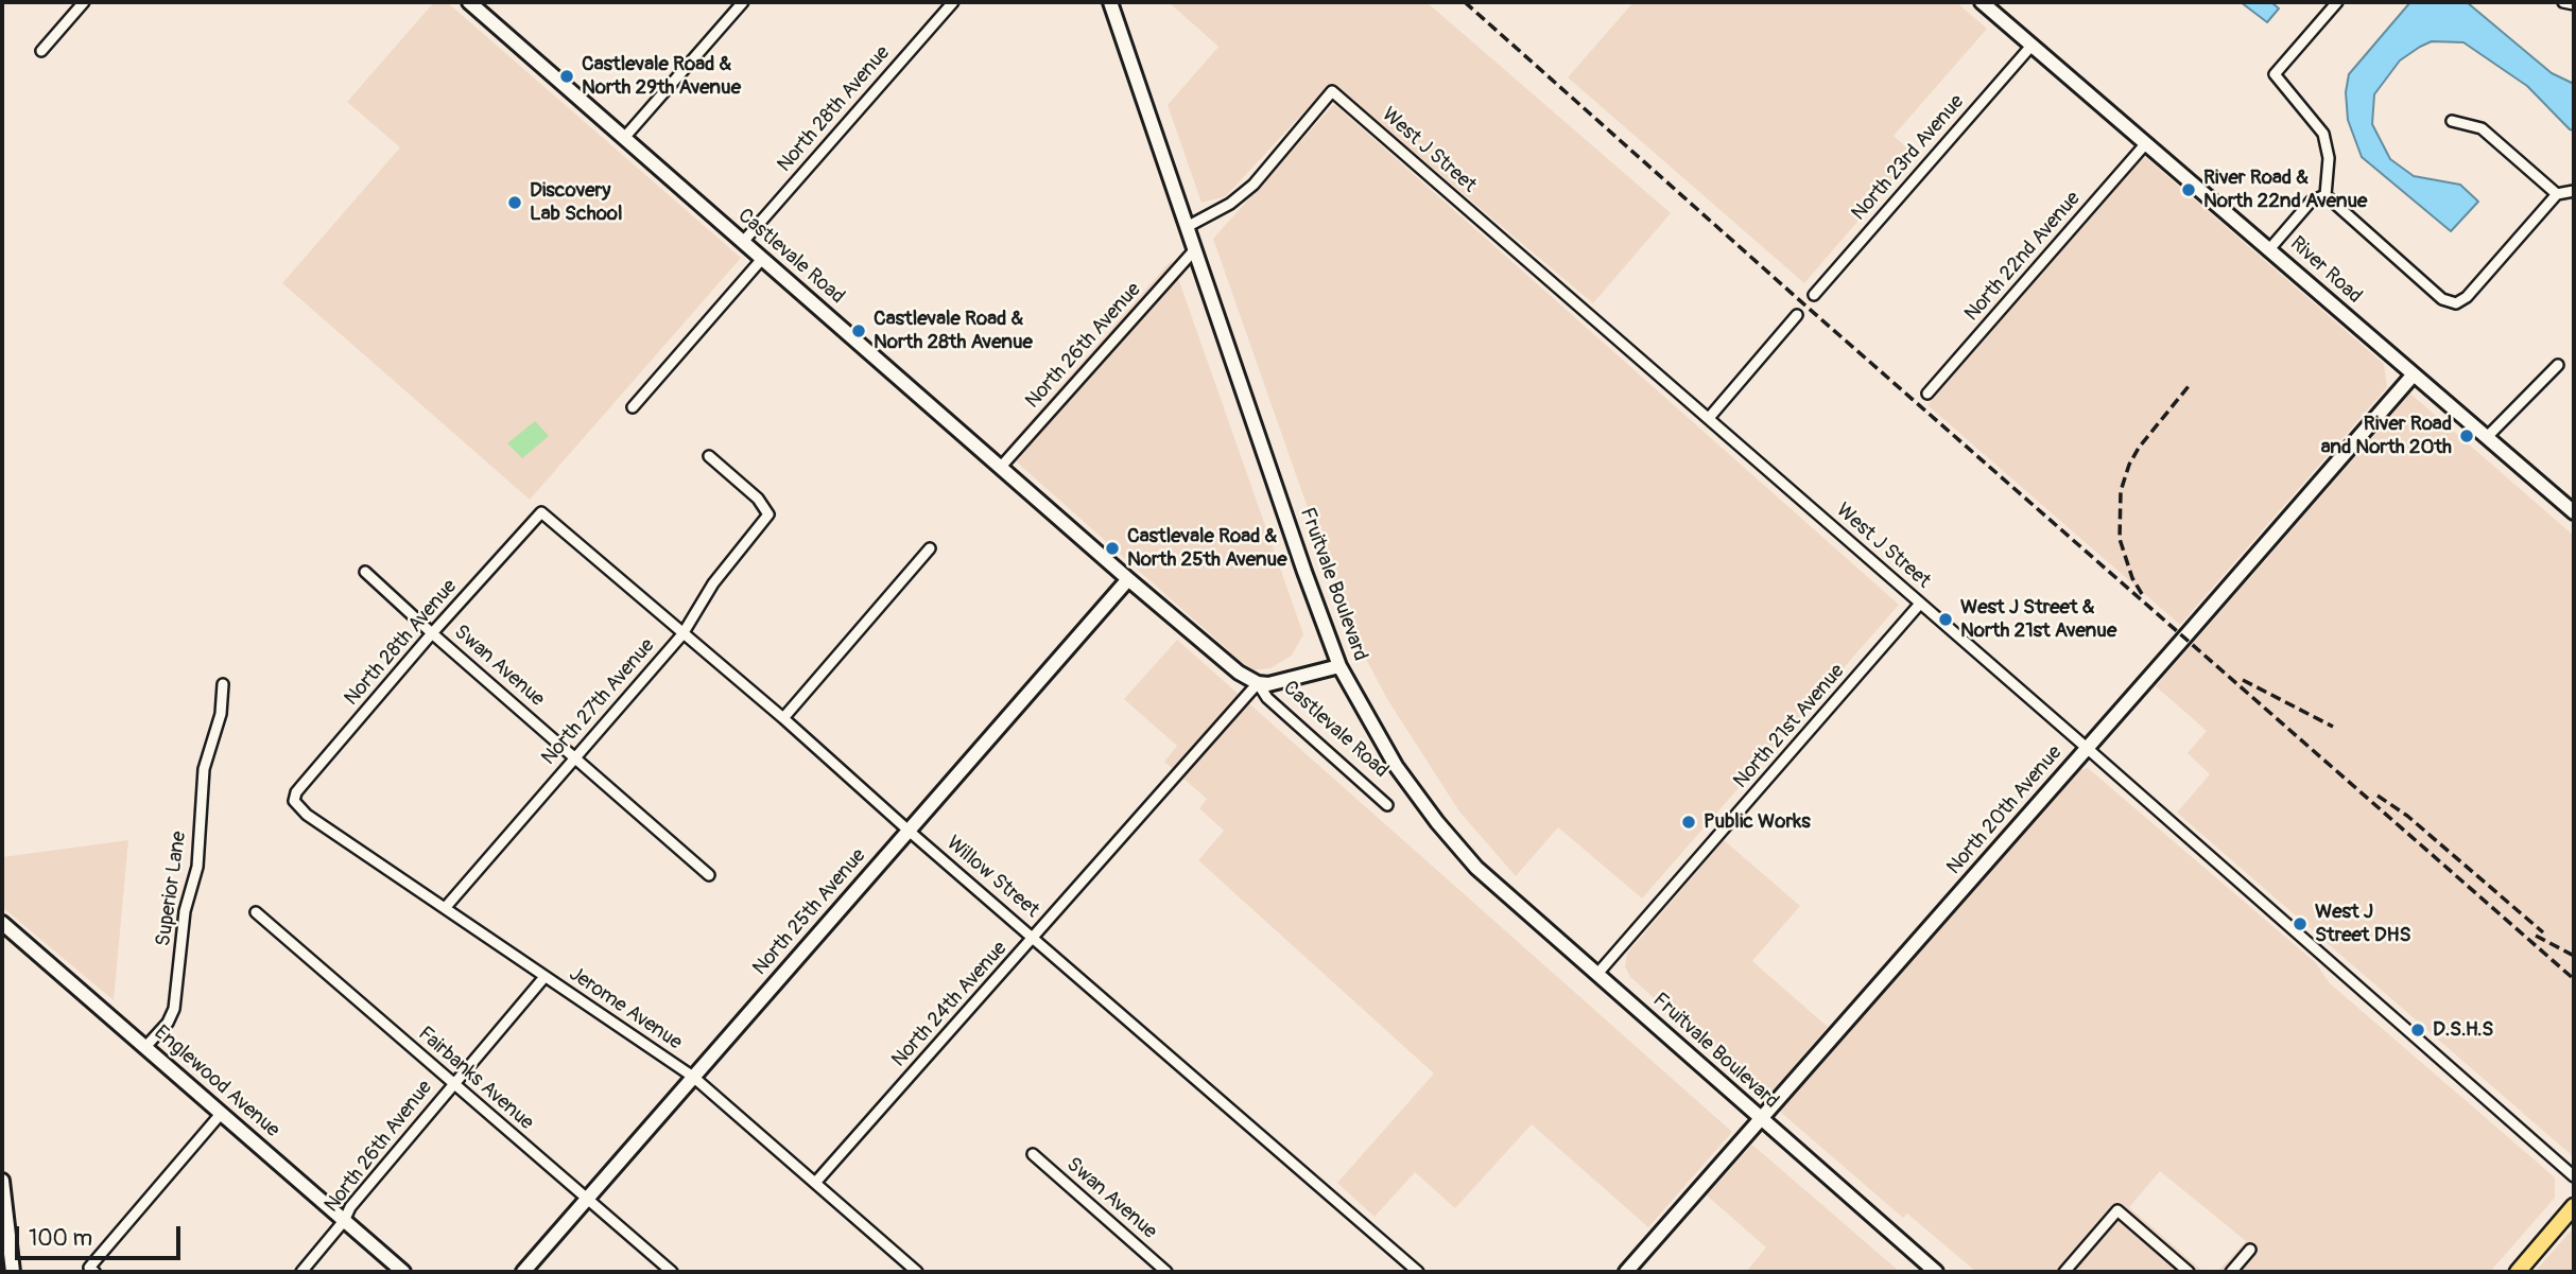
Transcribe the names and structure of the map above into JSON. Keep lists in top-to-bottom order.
{
  "streets": {
    "street": [
      "North 28th Avenue",
      "West J Street",
      "North 23rd Avenue",
      "Castlevale Road",
      "North 22nd Avenue",
      "River Road",
      "North 26th Avenue",
      "Fruitvale Boulevard",
      "Swan Avenue",
      "North 27th Avenue",
      "North 21st Avenue",
      "North 20th Avenue",
      "Willow Street",
      "Superior Lane",
      "North 25th Avenue",
      "North 24th Avenue",
      "Jerome Avenue",
      "Fairbanks Avenue",
      "Englewood Avenue"
    ]
  },
  "crossings": [
    ["North 28th Avenue", "Castlevale Road"],
    ["North 28th Avenue", "Swan Avenue"],
    ["North 28th Avenue", "Willow Street"],
    ["North 28th Avenue", "Jerome Avenue"],
    ["West J Street", "Fruitvale Boulevard"],
    ["West J Street", "North 21st Avenue"],
    ["West J Street", "North 20th Avenue"],
    ["North 23rd Avenue", "River Road"],
    ["Castlevale Road", "North 26th Avenue"],
    ["Castlevale Road", "Fruitvale Boulevard"],
    ["Castlevale Road", "North 25th Avenue"],
    ["Castlevale Road", "North 24th Avenue"],
    ["North 22nd Avenue", "River Road"],
    ["River Road", "North 20th Avenue"],
    ["North 26th Avenue", "Fruitvale Boulevard"],
    ["North 26th Avenue", "Jerome Avenue"],
    ["North 26th Avenue", "Fairbanks Avenue"],
    ["North 26th Avenue", "Englewood Avenue"],
    ["Fruitvale Boulevard", "North 21st Avenue"],
    ["Fruitvale Boulevard", "North 20th Avenue"],
    ["Swan Avenue", "North 27th Avenue"],
    ["North 27th Avenue", "Willow Street"],
    ["North 27th Avenue", "Jerome Avenue"],
    ["Willow Street", "North 25th Avenue"],
    ["Willow Street", "North 24th Avenue"],
    ["Superior Lane", "Englewood Avenue"],
    ["North 25th Avenue", "Jerome Avenue"],
    ["North 25th Avenue", "Fairbanks Avenue"],
    ["North 24th Avenue", "Jerome Avenue"]
  ],
  "places": [
    "Castlevale Road & North 29th Avenue",
    "River Road & North 22nd Avenue",
    "Discovery Lab School",
    "Castlevale Road & North 28th Avenue",
    "River Road and North 20th",
    "Castlevale Road & North 25th Avenue",
    "West J Street & North 21st Avenue",
    "Public Works",
    "West J Street DHS",
    "D.S.H.S"
  ],
  "scale_bar": "100 m"
}
